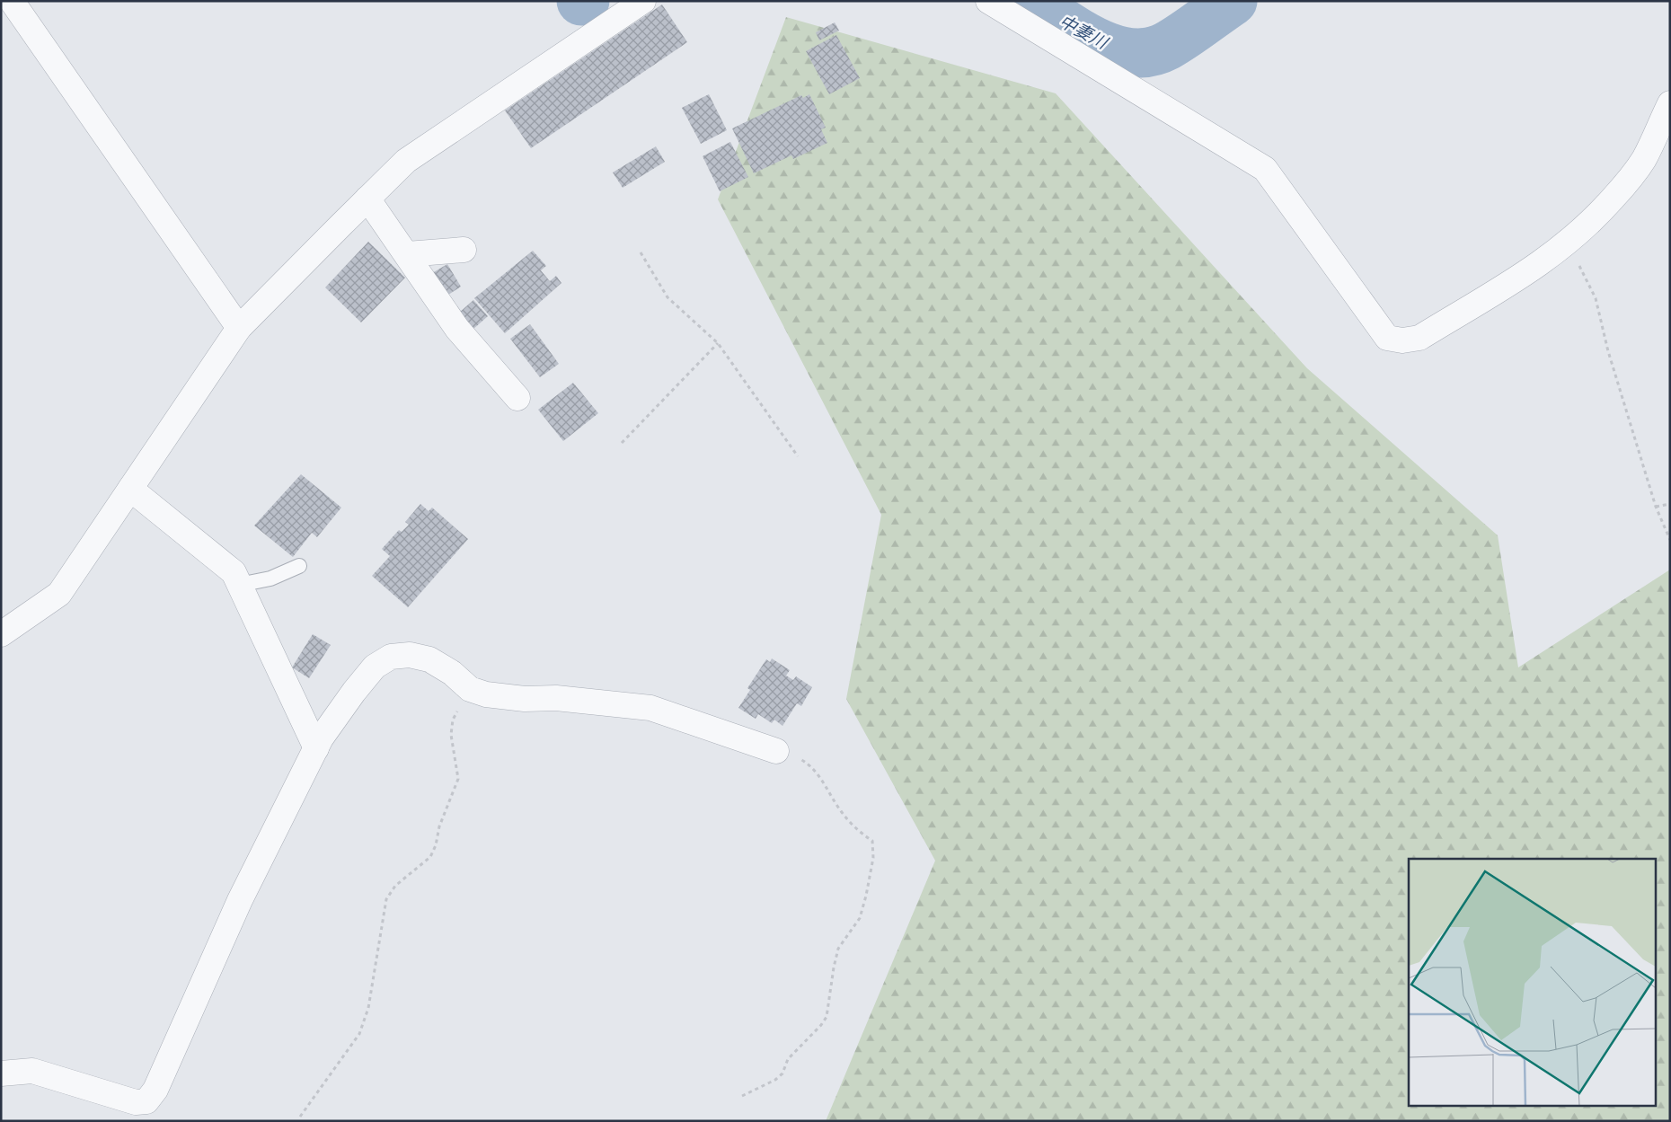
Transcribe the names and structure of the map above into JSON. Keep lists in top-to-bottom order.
{
  "water": ["中妻川"]
}
